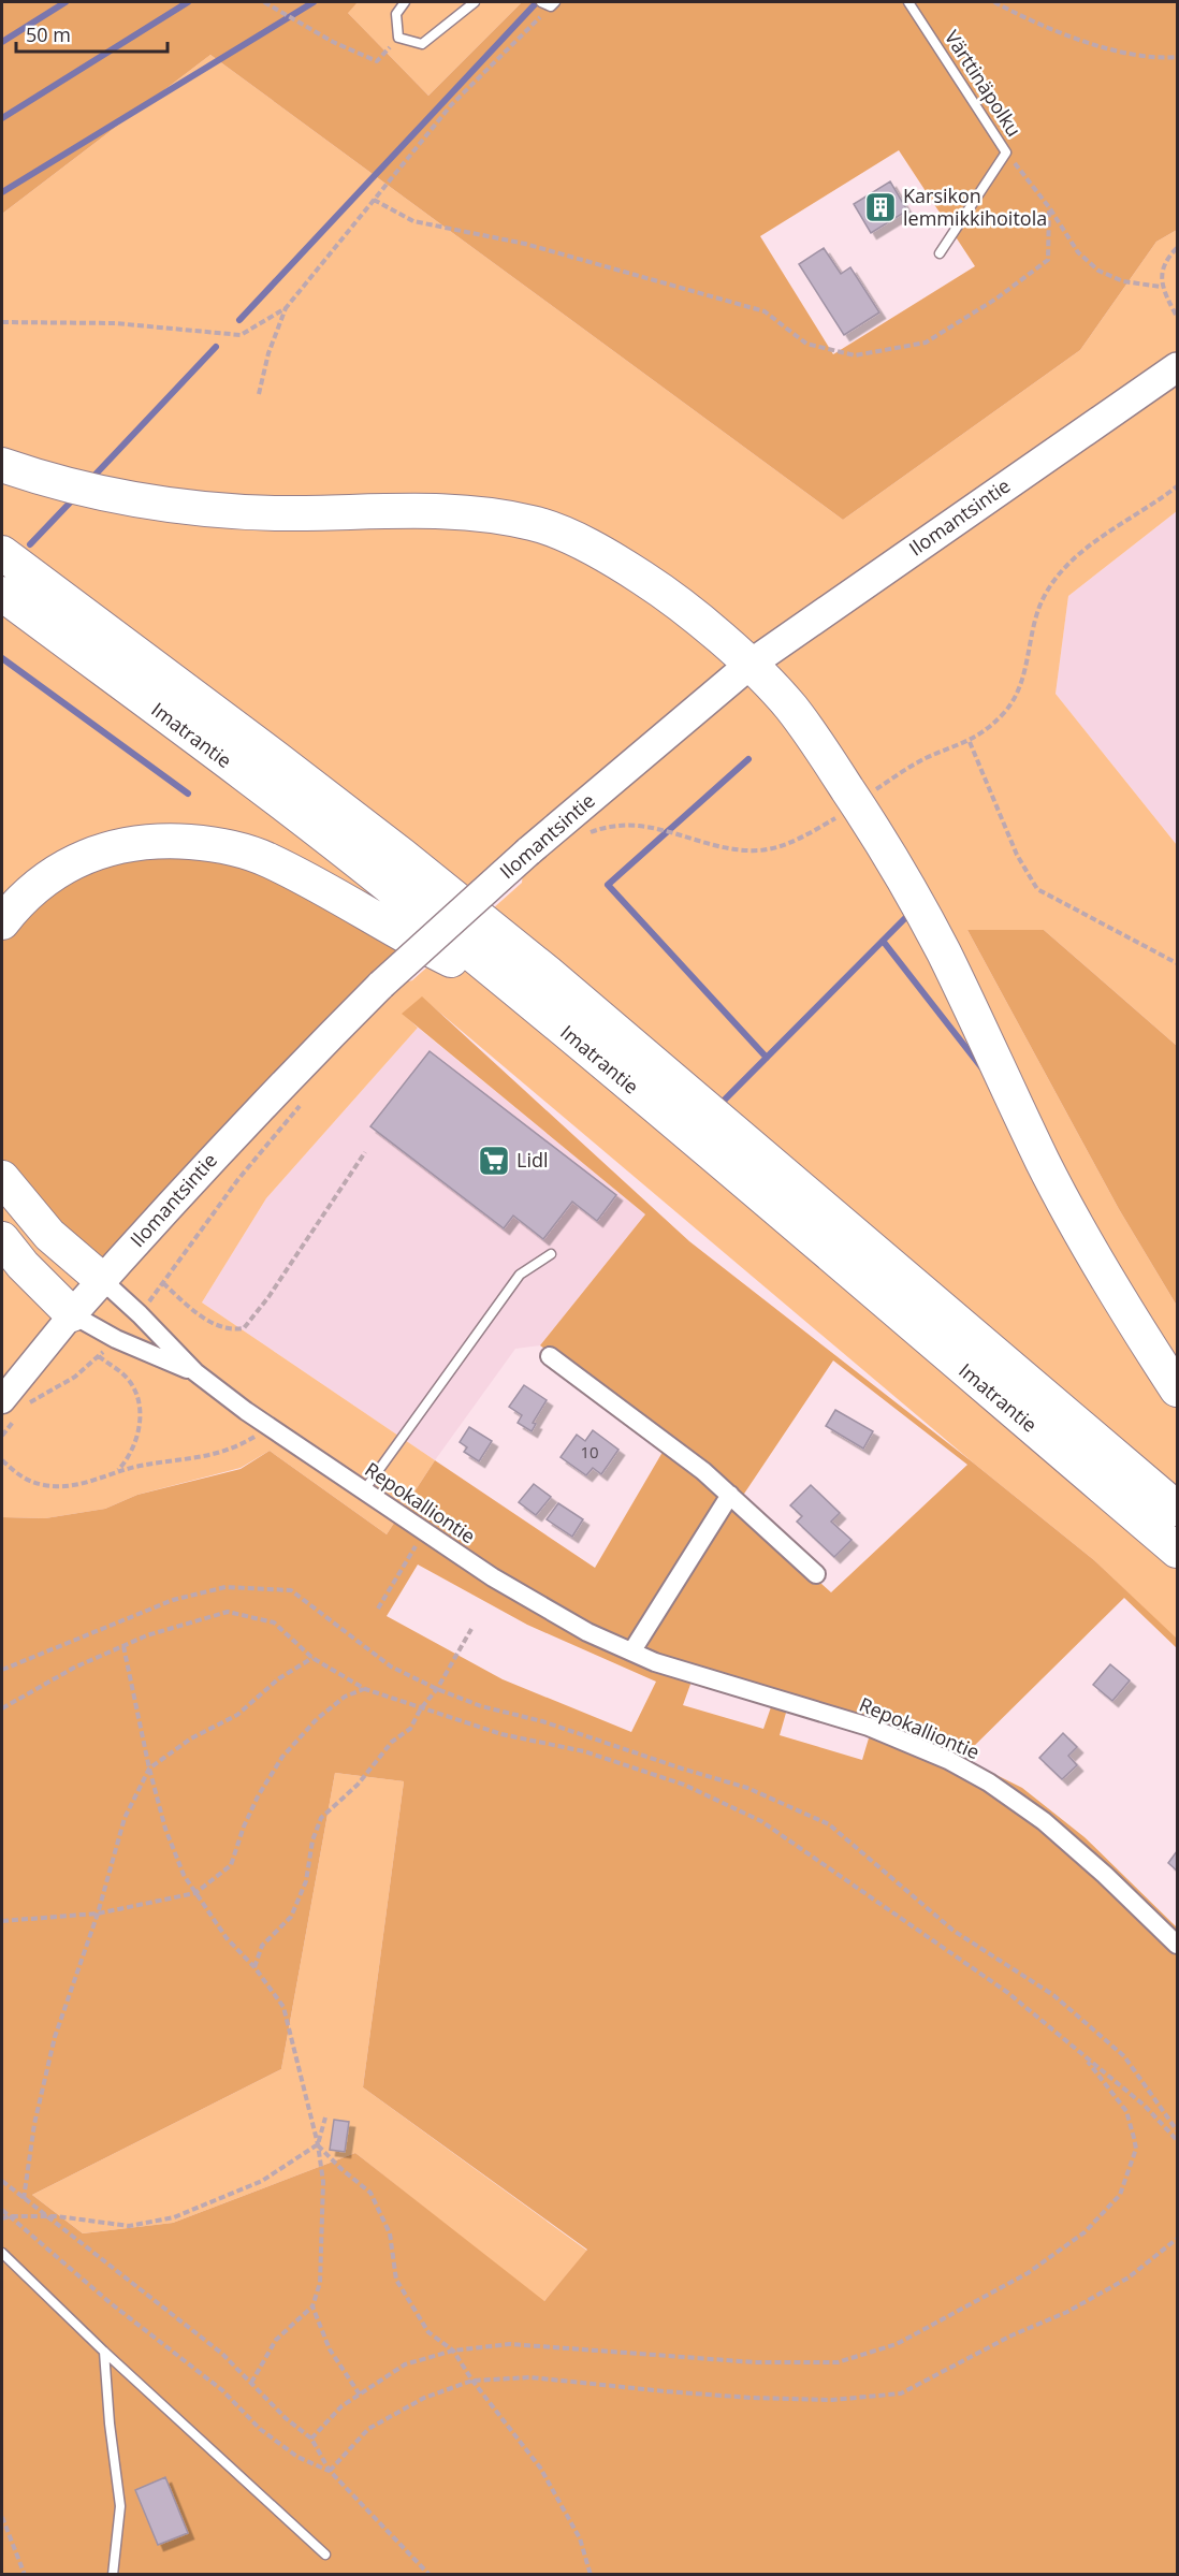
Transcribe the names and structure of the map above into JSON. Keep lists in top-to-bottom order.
{
  "streets": {
    "highway": ["Imatrantie"],
    "main road": ["Ilomantsintie"],
    "street": ["Repokalliontie"],
    "lane": ["Värttinäpolku"]
  },
  "crossings": [
    ["Ilomantsintie", "Repokalliontie"]
  ],
  "places": {
    "building": ["Karsikon lemmikkihoitola"],
    "supermarket": ["Lidl"]
  },
  "house_numbers": ["10"],
  "scale_bar": "50 m"
}
